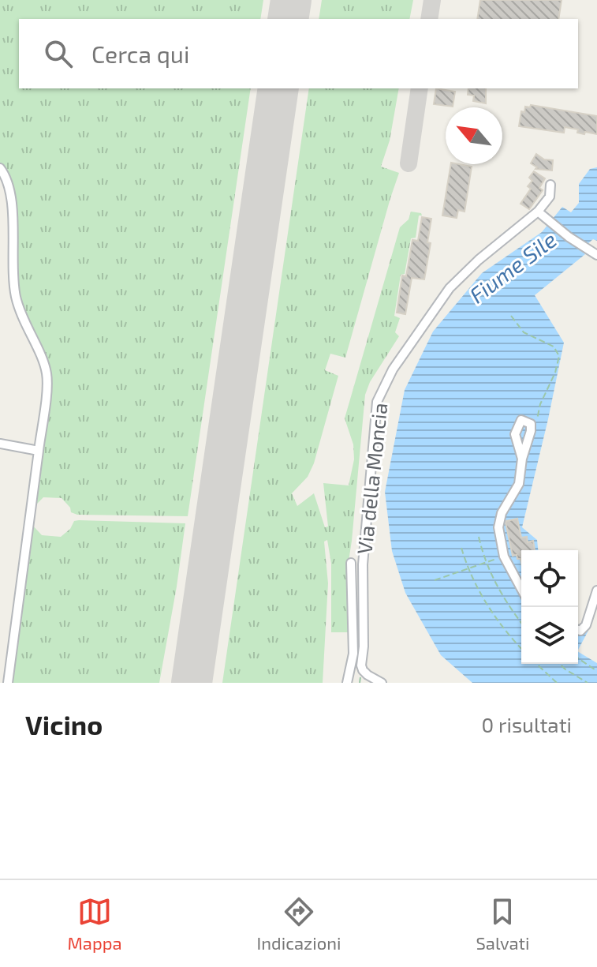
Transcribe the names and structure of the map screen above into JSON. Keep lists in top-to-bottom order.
{
  "streets": {
    "street": ["Via della Moncia"]
  },
  "water": ["Fiume Sile"],
  "north": "top left",
  "page": {
    "search": "Cerca qui",
    "heading": ["Vicino", "0 risultati"],
    "nav": ["Mappa", "Indicazioni", "Salvati"]
  }
}
